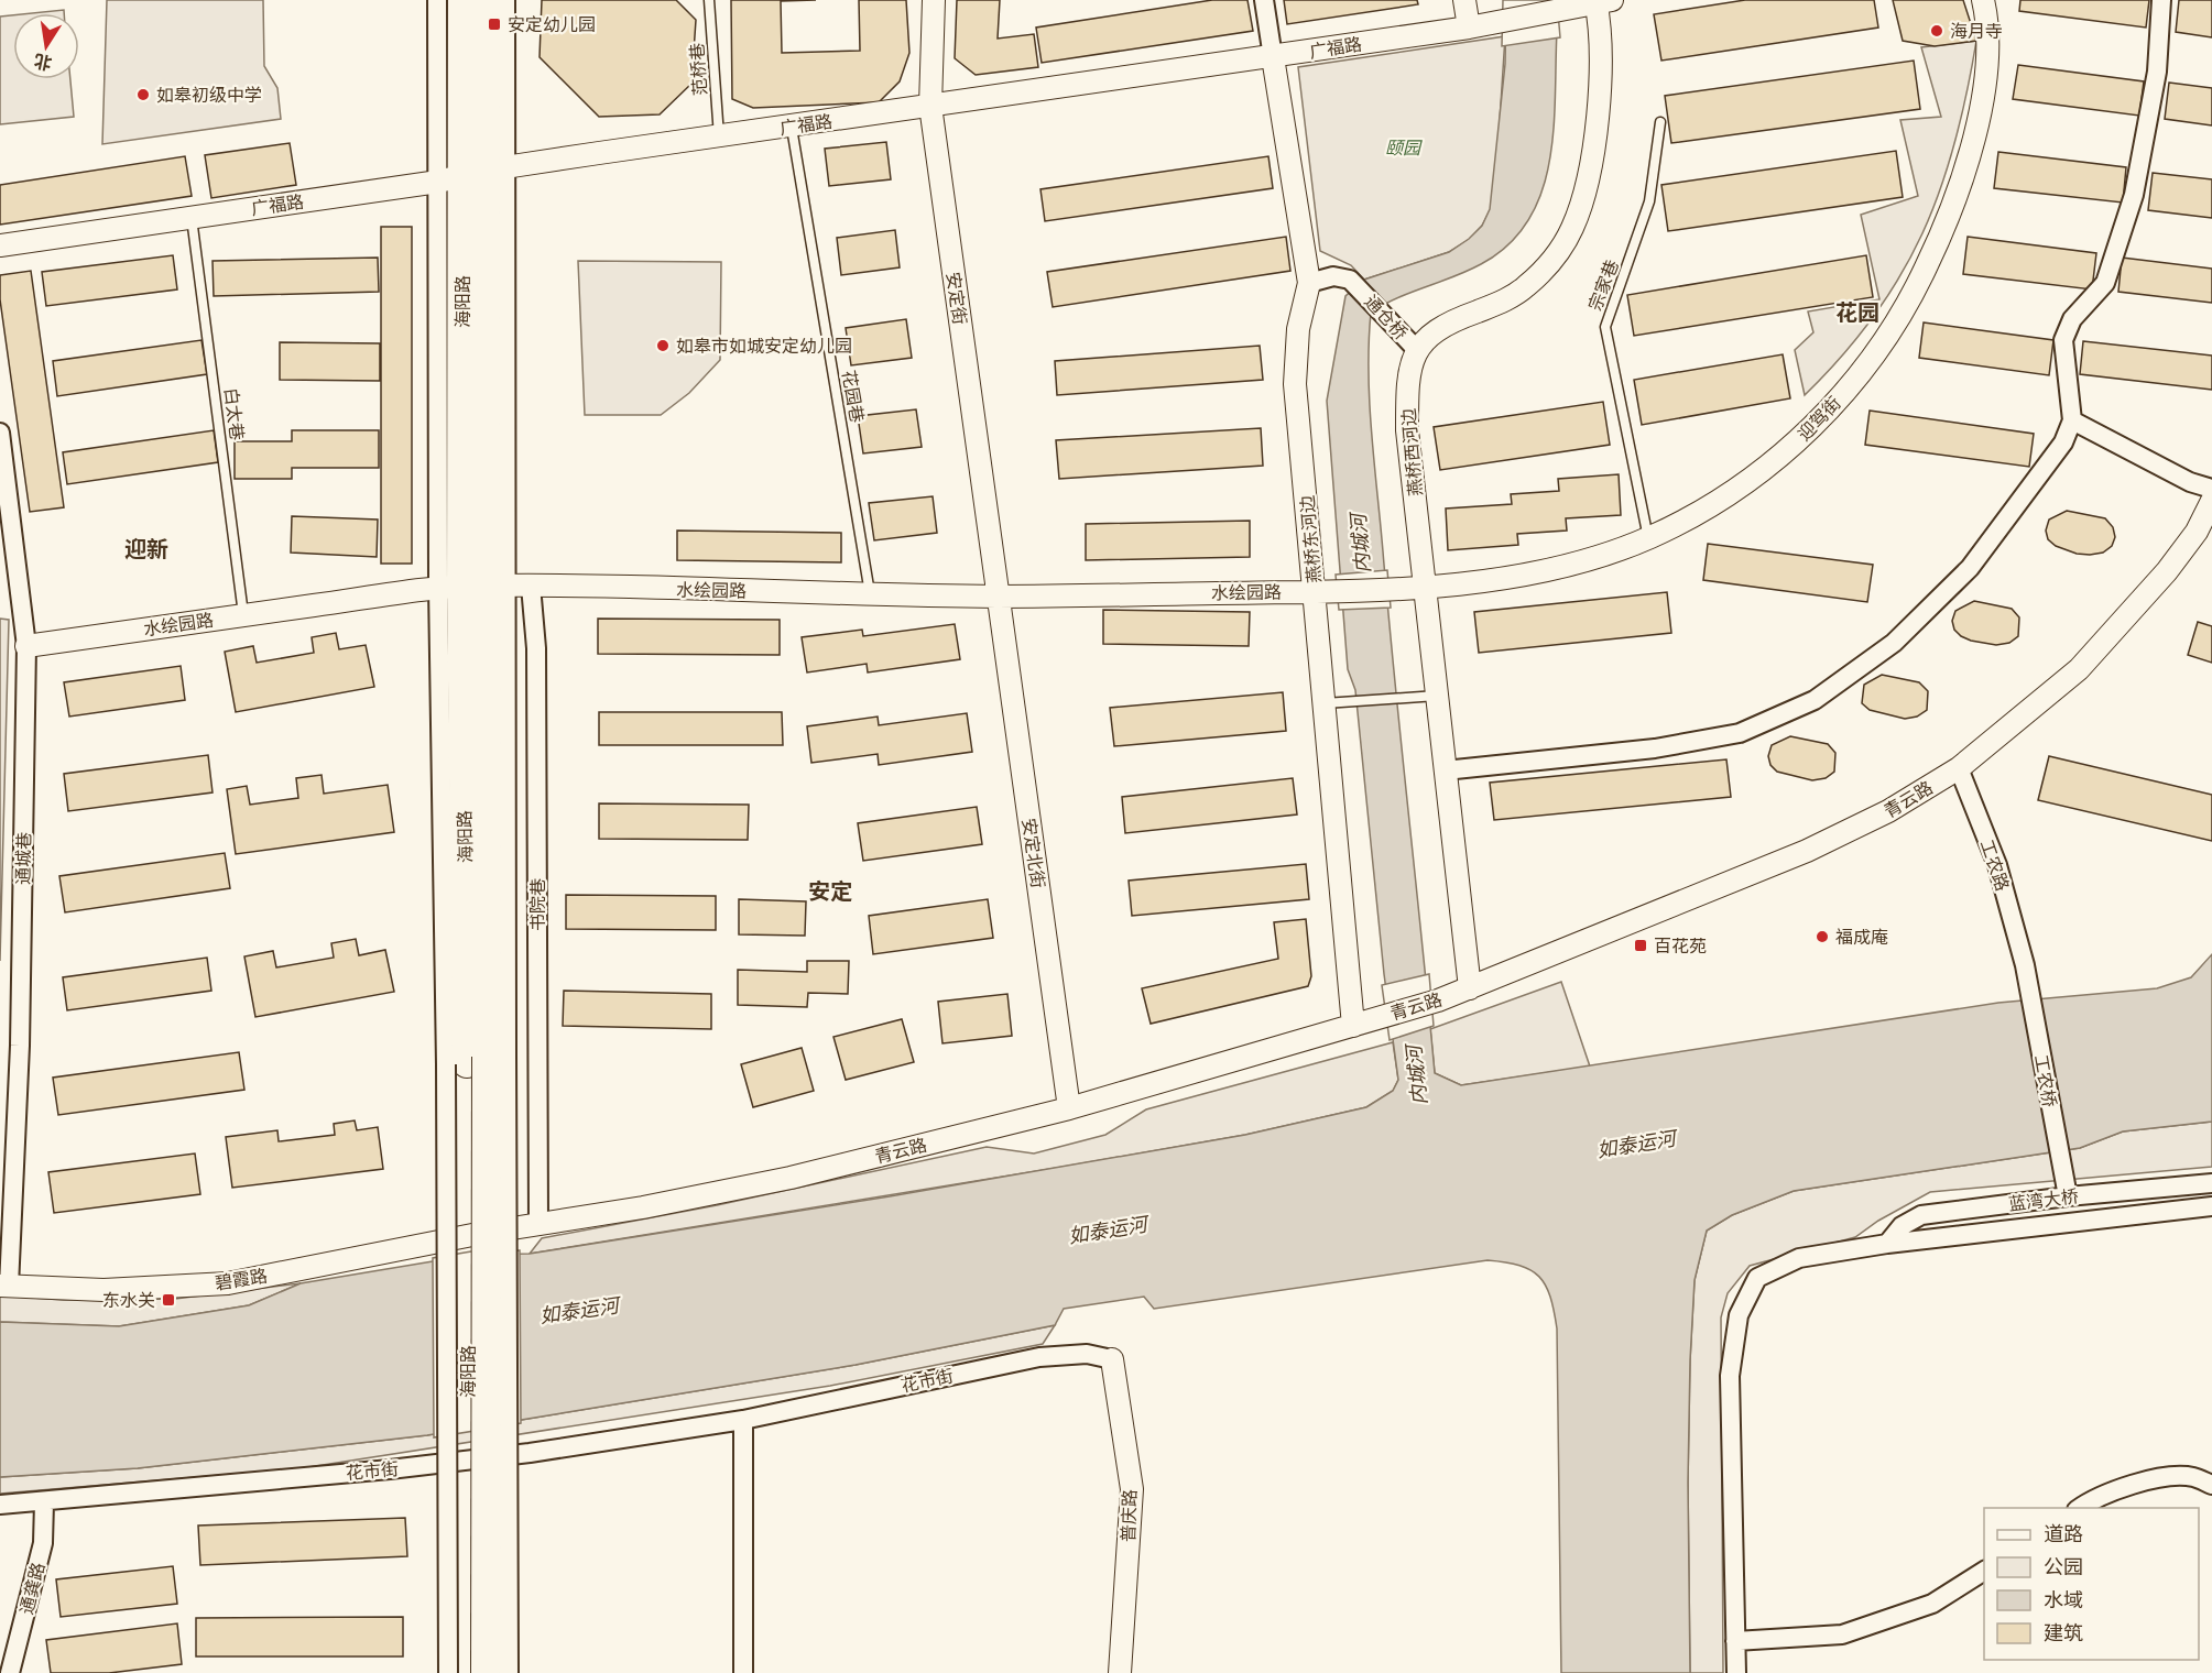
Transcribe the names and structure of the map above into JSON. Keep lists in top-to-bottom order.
{
  "streets": {
    "main road": ["海阳路"],
    "street": [
      "广福路",
      "安定街",
      "通仓桥",
      "迎驾街",
      "燕桥西河边",
      "燕桥东河边",
      "水绘园路",
      "青云路",
      "安定北街",
      "通城巷",
      "工农路",
      "书院巷",
      "工农桥",
      "蓝湾大桥",
      "碧霞路",
      "花市街",
      "普庆路",
      "通龚路"
    ],
    "lane": [
      "范桥巷",
      "宗家巷",
      "花园巷",
      "白太巷"
    ]
  },
  "crossings": [
    ["广福路", "范桥巷"],
    ["广福路", "安定街"],
    ["广福路", "海阳路"],
    ["广福路", "花园巷"],
    ["广福路", "白太巷"],
    ["广福路", "燕桥西河边"],
    ["广福路", "燕桥东河边"],
    ["宗家巷", "迎驾街"],
    ["安定街", "水绘园路"],
    ["安定街", "安定北街"],
    ["海阳路", "水绘园路"],
    ["通仓桥", "燕桥西河边"],
    ["通仓桥", "燕桥东河边"],
    ["花园巷", "水绘园路"],
    ["白太巷", "水绘园路"],
    ["迎驾街", "燕桥西河边"],
    ["迎驾街", "水绘园路"],
    ["燕桥西河边", "青云路"],
    ["燕桥东河边", "水绘园路"],
    ["燕桥东河边", "青云路"],
    ["水绘园路", "安定北街"],
    ["水绘园路", "通城巷"],
    ["水绘园路", "书院巷"],
    ["青云路", "安定北街"],
    ["青云路", "工农路"],
    ["青云路", "书院巷"],
    ["青云路", "碧霞路"],
    ["通城巷", "碧霞路"],
    ["工农路", "工农桥"],
    ["工农桥", "蓝湾大桥"],
    ["花市街", "普庆路"],
    ["花市街", "通龚路"]
  ],
  "districts": ["花园", "迎新", "安定"],
  "water": ["内城河", "如泰运河"],
  "parks": ["颐园"],
  "places": {
    "transit": ["安定幼儿园", "百花苑", "东水关"],
    "other": [
      "海月寺",
      "如皋初级中学",
      "如皋市如城安定幼儿园",
      "福成庵"
    ]
  },
  "legend": [
    "道路",
    "公园",
    "水域",
    "建筑"
  ],
  "north": "bottom"
}
